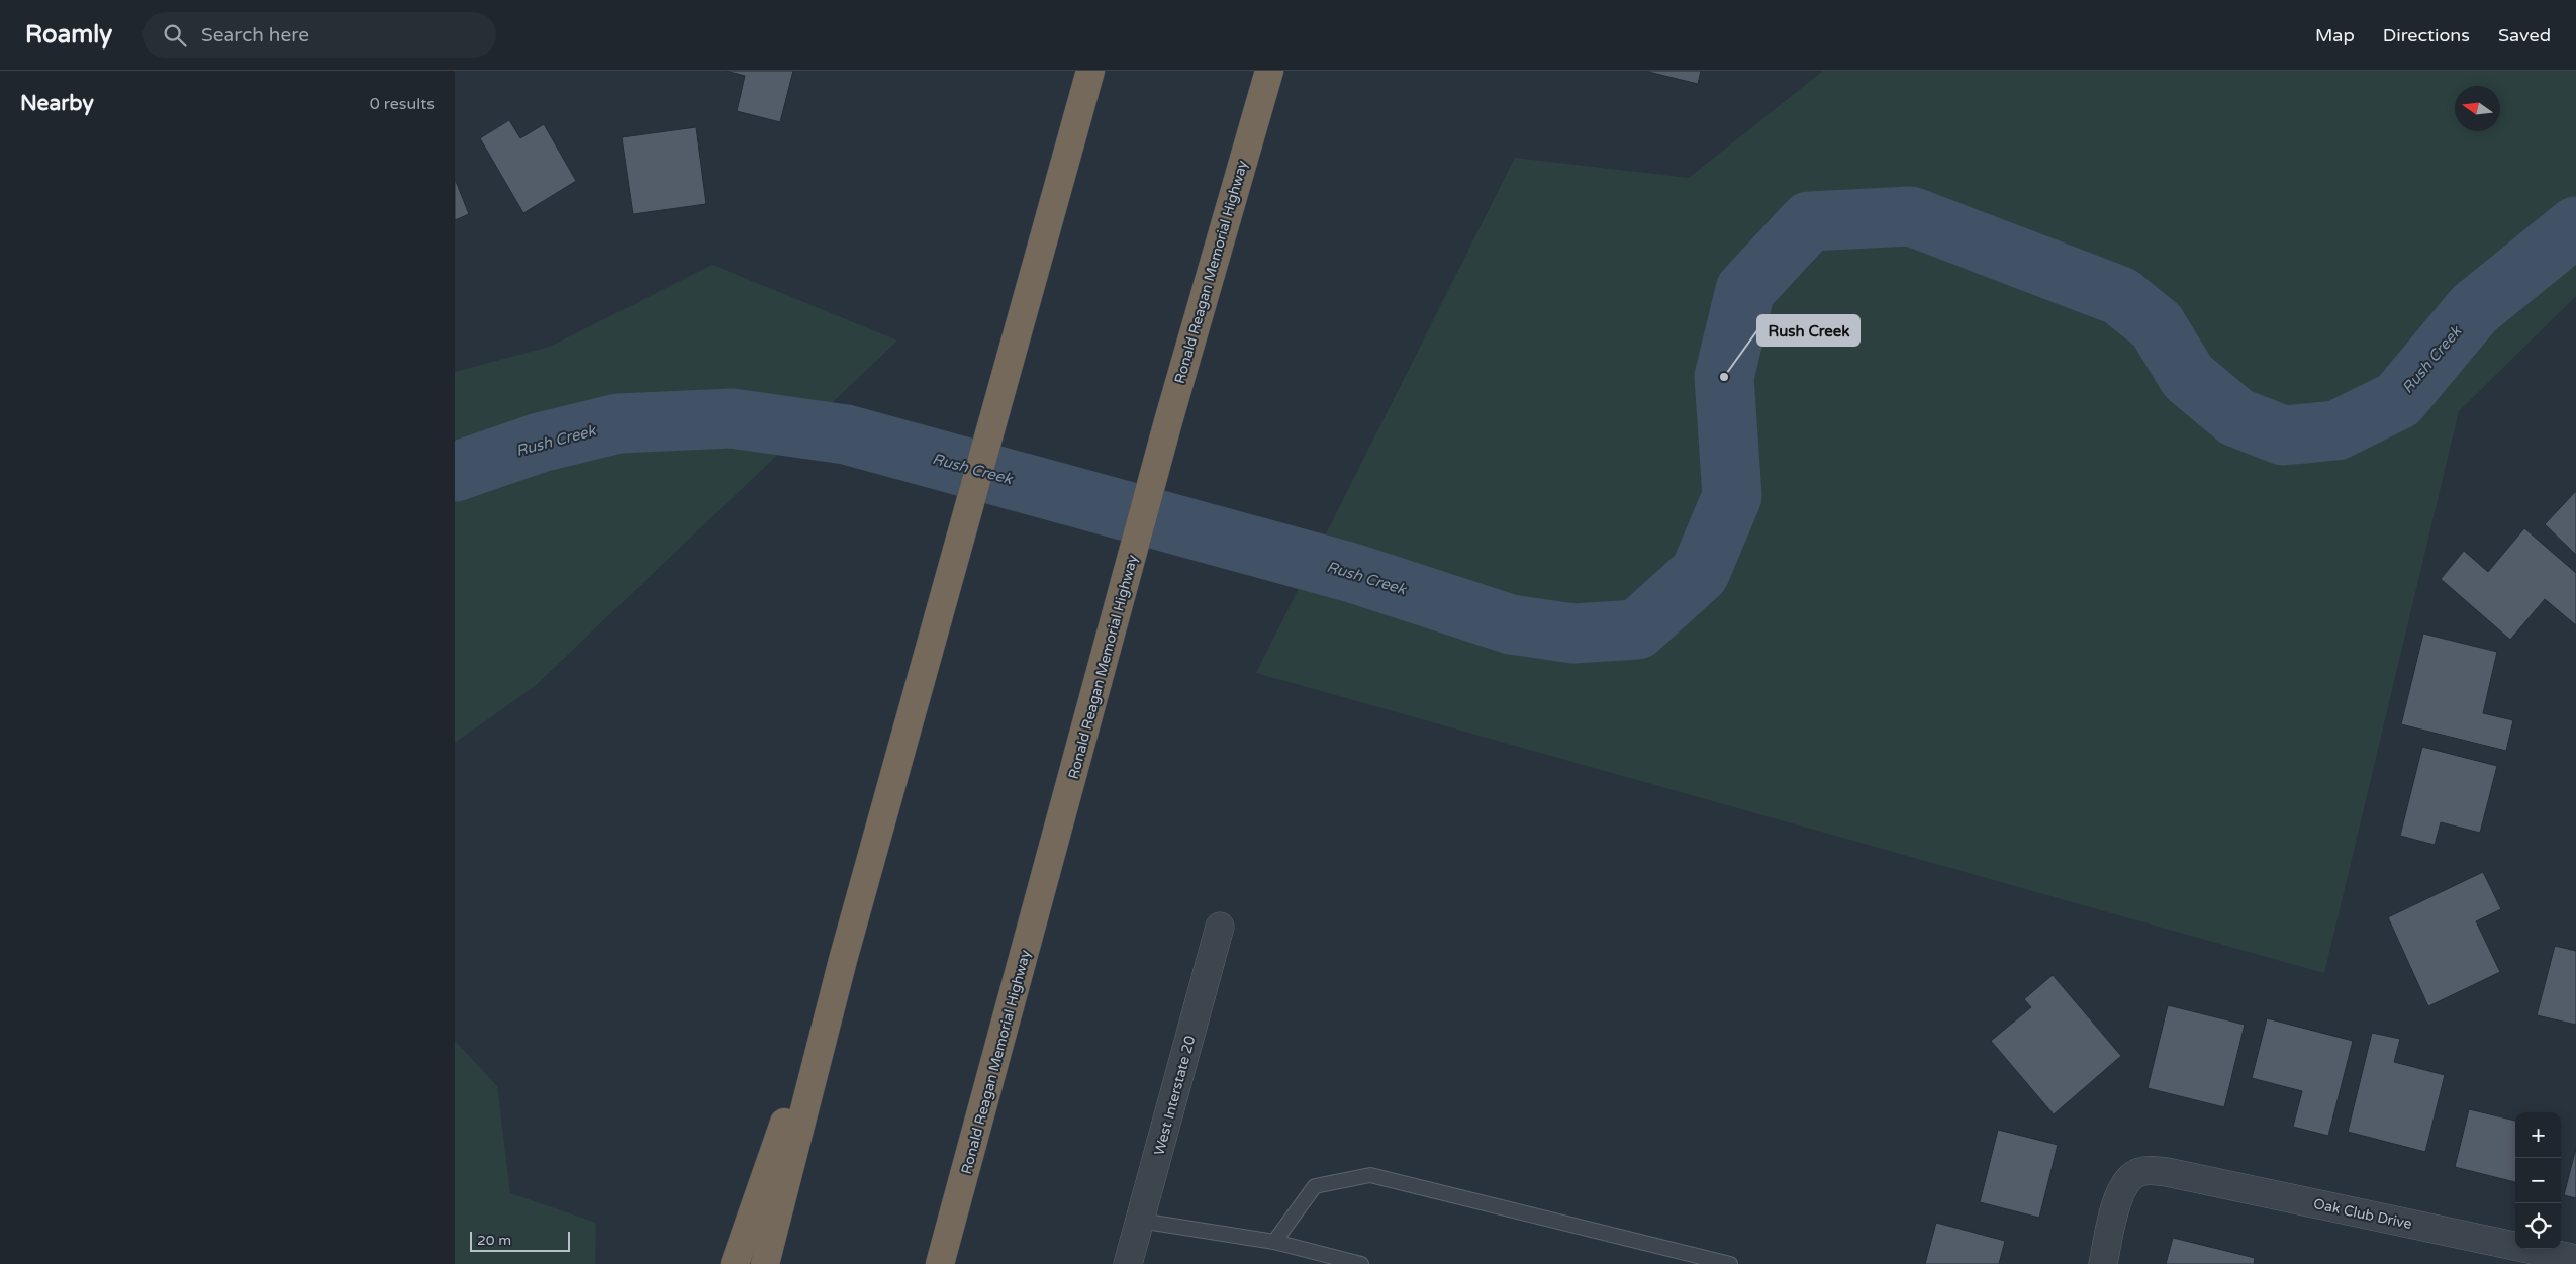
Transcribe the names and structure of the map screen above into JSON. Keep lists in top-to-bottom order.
{
  "streets": {
    "highway": ["Ronald Reagan Memorial Highway"],
    "street": ["West Interstate 20", "Oak Club Drive"]
  },
  "water": ["Rush Creek"],
  "places": ["Rush Creek"],
  "scale_bar": "20 m",
  "north": "left",
  "page": {
    "header": "Roamly",
    "search": "Search here",
    "nav": ["Map", "Directions", "Saved"],
    "heading": ["Nearby", "0 results"],
    "map_buttons": ["+", "−"],
    "scale": "20 m"
  }
}
